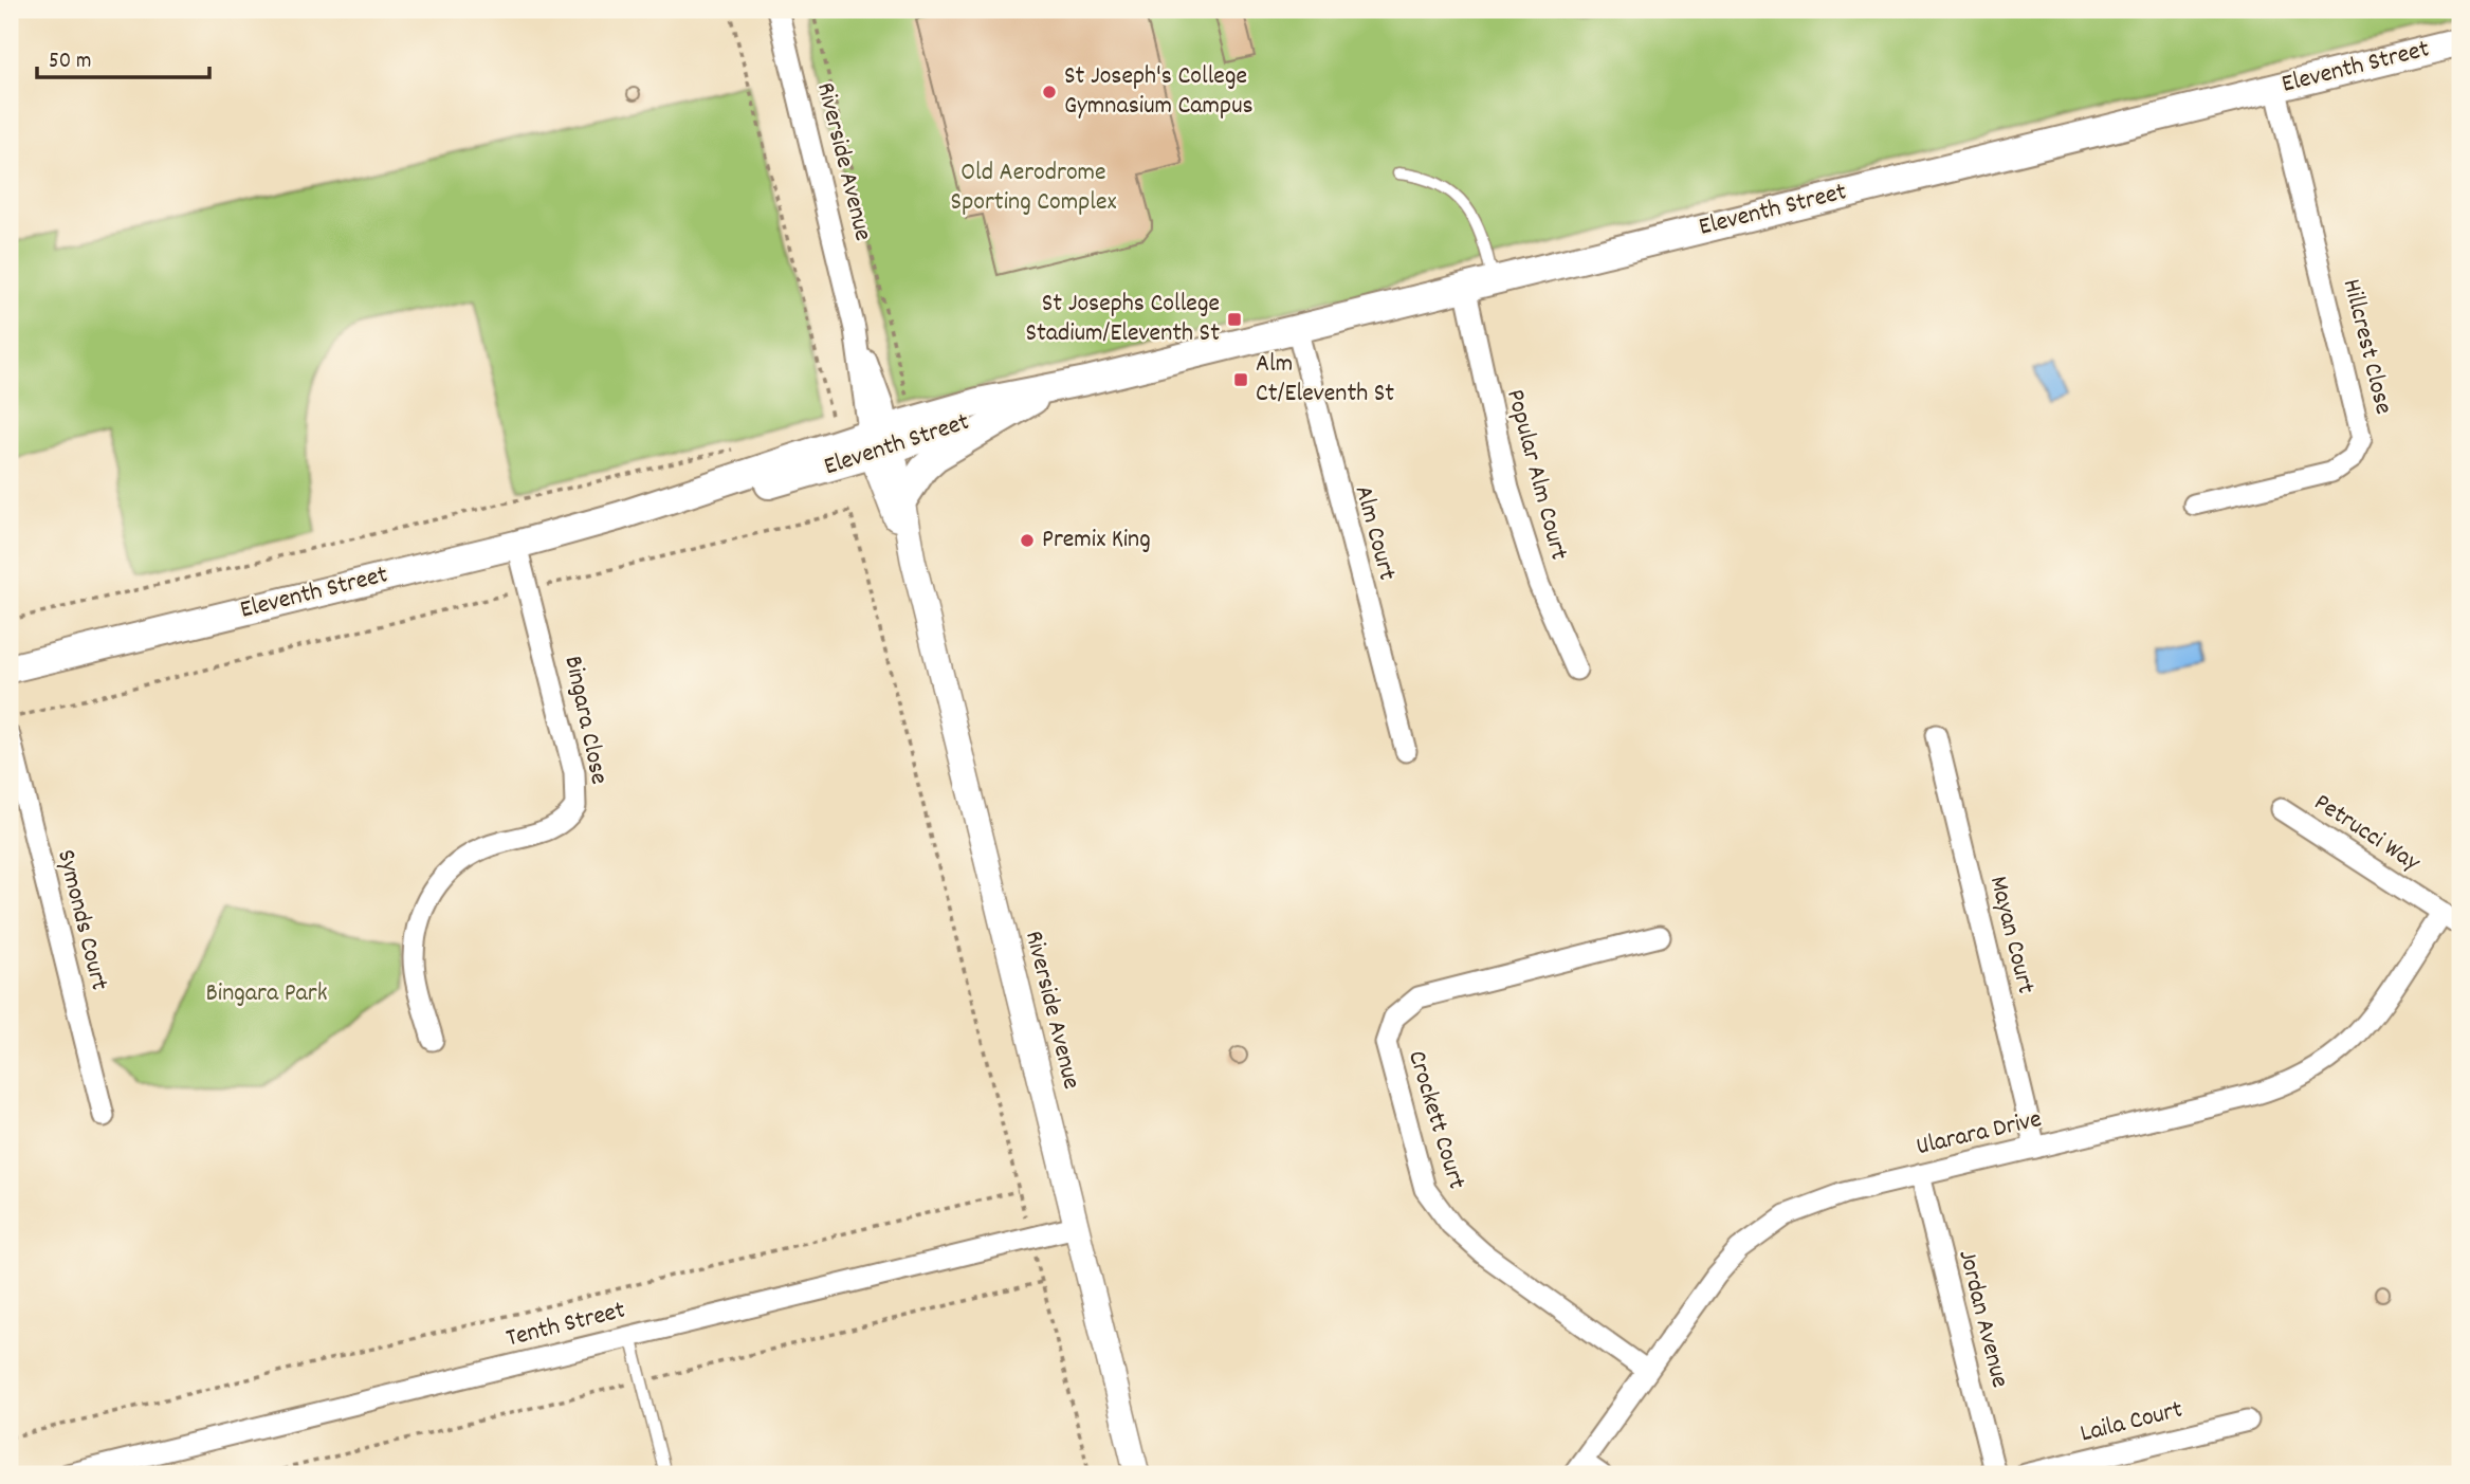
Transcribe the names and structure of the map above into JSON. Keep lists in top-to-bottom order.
{
  "streets": {
    "main road": ["Eleventh Street"],
    "street": [
      "Riverside Avenue",
      "Hillcrest Close",
      "Popular Alm Court",
      "Alm Court",
      "Bingara Close",
      "Petrucci Way",
      "Symonds Court",
      "Mayan Court",
      "Crockett Court",
      "Ularara Drive",
      "Jordan Avenue",
      "Tenth Street",
      "Laila Court"
    ]
  },
  "crossings": [
    ["Eleventh Street", "Riverside Avenue"],
    ["Eleventh Street", "Hillcrest Close"],
    ["Eleventh Street", "Popular Alm Court"],
    ["Eleventh Street", "Alm Court"],
    ["Eleventh Street", "Bingara Close"],
    ["Riverside Avenue", "Tenth Street"],
    ["Petrucci Way", "Ularara Drive"],
    ["Mayan Court", "Ularara Drive"],
    ["Crockett Court", "Ularara Drive"],
    ["Ularara Drive", "Jordan Avenue"]
  ],
  "parks": ["Old Aerodrome Sporting Complex", "Bingara Park"],
  "places": {
    "other": ["St Joseph's College Gymnasium Campus", "Premix King"],
    "transit": ["St Josephs College Stadium/Eleventh St", "Alm Ct/Eleventh St"]
  },
  "scale_bar": "50 m"
}
